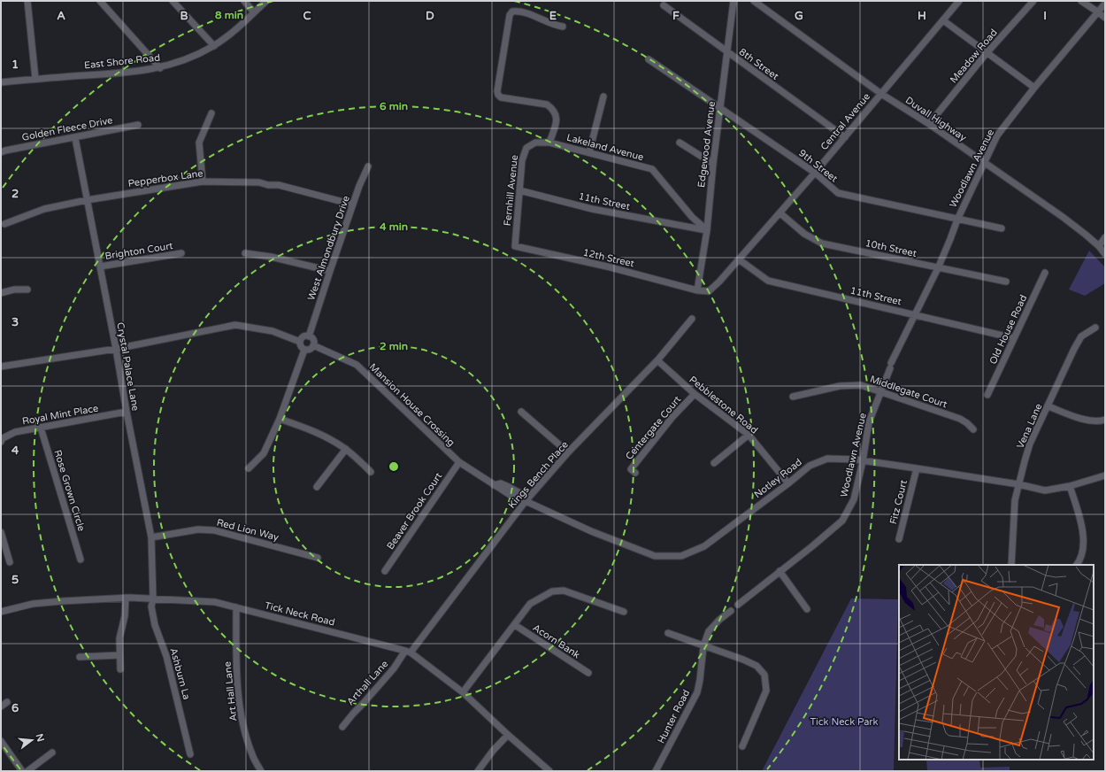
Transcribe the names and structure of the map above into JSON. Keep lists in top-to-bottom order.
{
  "streets": {
    "street": [
      "Meadow Road",
      "East Shore Road",
      "8th Street",
      "Duvall Highway",
      "Central Avenue",
      "Golden Fleece Drive",
      "Edgewood Avenue",
      "Lakeland Avenue",
      "9th Street",
      "Woodlawn Avenue",
      "Pepperbox Lane",
      "Fernhill Avenue",
      "11th Street",
      "West Almondbury Drive",
      "10th Street",
      "Brighton Court",
      "12th Street",
      "Old House Road",
      "Crystal Palace Lane",
      "Middlegate Court",
      "Mansion House Crossing",
      "Pebblestone Road",
      "Royal Mint Place",
      "Vena Lane",
      "Centergate Court",
      "Kings Bench Place",
      "Notley Road",
      "Rose Grown Circle",
      "Fitz Court",
      "Beaver Brook Court",
      "Red Lion Way",
      "Tick Neck Road",
      "Acorn Bank",
      "Ashburn La",
      "Arthall Lane",
      "Art Hall Lane",
      "Hunter Road"
    ]
  },
  "crossings": [
    ["Meadow Road", "Duvall Highway"],
    ["8th Street", "Central Avenue"],
    ["8th Street", "Edgewood Avenue"],
    ["Duvall Highway", "Central Avenue"],
    ["Duvall Highway", "Woodlawn Avenue"],
    ["Central Avenue", "Edgewood Avenue"],
    ["Central Avenue", "9th Street"],
    ["Central Avenue", "11th Street"],
    ["Central Avenue", "10th Street"],
    ["Central Avenue", "12th Street"],
    ["Golden Fleece Drive", "Crystal Palace Lane"],
    ["Edgewood Avenue", "Lakeland Avenue"],
    ["Edgewood Avenue", "9th Street"],
    ["Edgewood Avenue", "11th Street"],
    ["Edgewood Avenue", "12th Street"],
    ["Lakeland Avenue", "Fernhill Avenue"],
    ["Lakeland Avenue", "11th Street"],
    ["9th Street", "Woodlawn Avenue"],
    ["Woodlawn Avenue", "11th Street"],
    ["Woodlawn Avenue", "10th Street"],
    ["Woodlawn Avenue", "Middlegate Court"],
    ["Woodlawn Avenue", "Notley Road"],
    ["Pepperbox Lane", "West Almondbury Drive"],
    ["Pepperbox Lane", "Crystal Palace Lane"],
    ["Fernhill Avenue", "11th Street"],
    ["Fernhill Avenue", "12th Street"],
    ["11th Street", "Old House Road"],
    ["West Almondbury Drive", "Mansion House Crossing"],
    ["Brighton Court", "Crystal Palace Lane"],
    ["Crystal Palace Lane", "Royal Mint Place"],
    ["Crystal Palace Lane", "Red Lion Way"],
    ["Crystal Palace Lane", "Tick Neck Road"],
    ["Crystal Palace Lane", "Ashburn La"],
    ["Mansion House Crossing", "Kings Bench Place"],
    ["Mansion House Crossing", "Notley Road"],
    ["Mansion House Crossing", "Beaver Brook Court"],
    ["Pebblestone Road", "Centergate Court"],
    ["Pebblestone Road", "Kings Bench Place"],
    ["Pebblestone Road", "Notley Road"],
    ["Royal Mint Place", "Rose Grown Circle"],
    ["Vena Lane", "Notley Road"],
    ["Kings Bench Place", "Notley Road"],
    ["Kings Bench Place", "Tick Neck Road"],
    ["Kings Bench Place", "Arthall Lane"],
    ["Notley Road", "Fitz Court"],
    ["Tick Neck Road", "Ashburn La"],
    ["Tick Neck Road", "Arthall Lane"],
    ["Tick Neck Road", "Art Hall Lane"]
  ],
  "parks": ["Tick Neck Park"],
  "north": "right",
  "grid": {
    "columns": [
      "A",
      "B",
      "C",
      "D",
      "E",
      "F",
      "G",
      "H",
      "I"
    ],
    "rows": [
      "1",
      "2",
      "3",
      "4",
      "5",
      "6"
    ]
  },
  "rings": [
    "8 min",
    "6 min",
    "4 min",
    "2 min"
  ]
}
